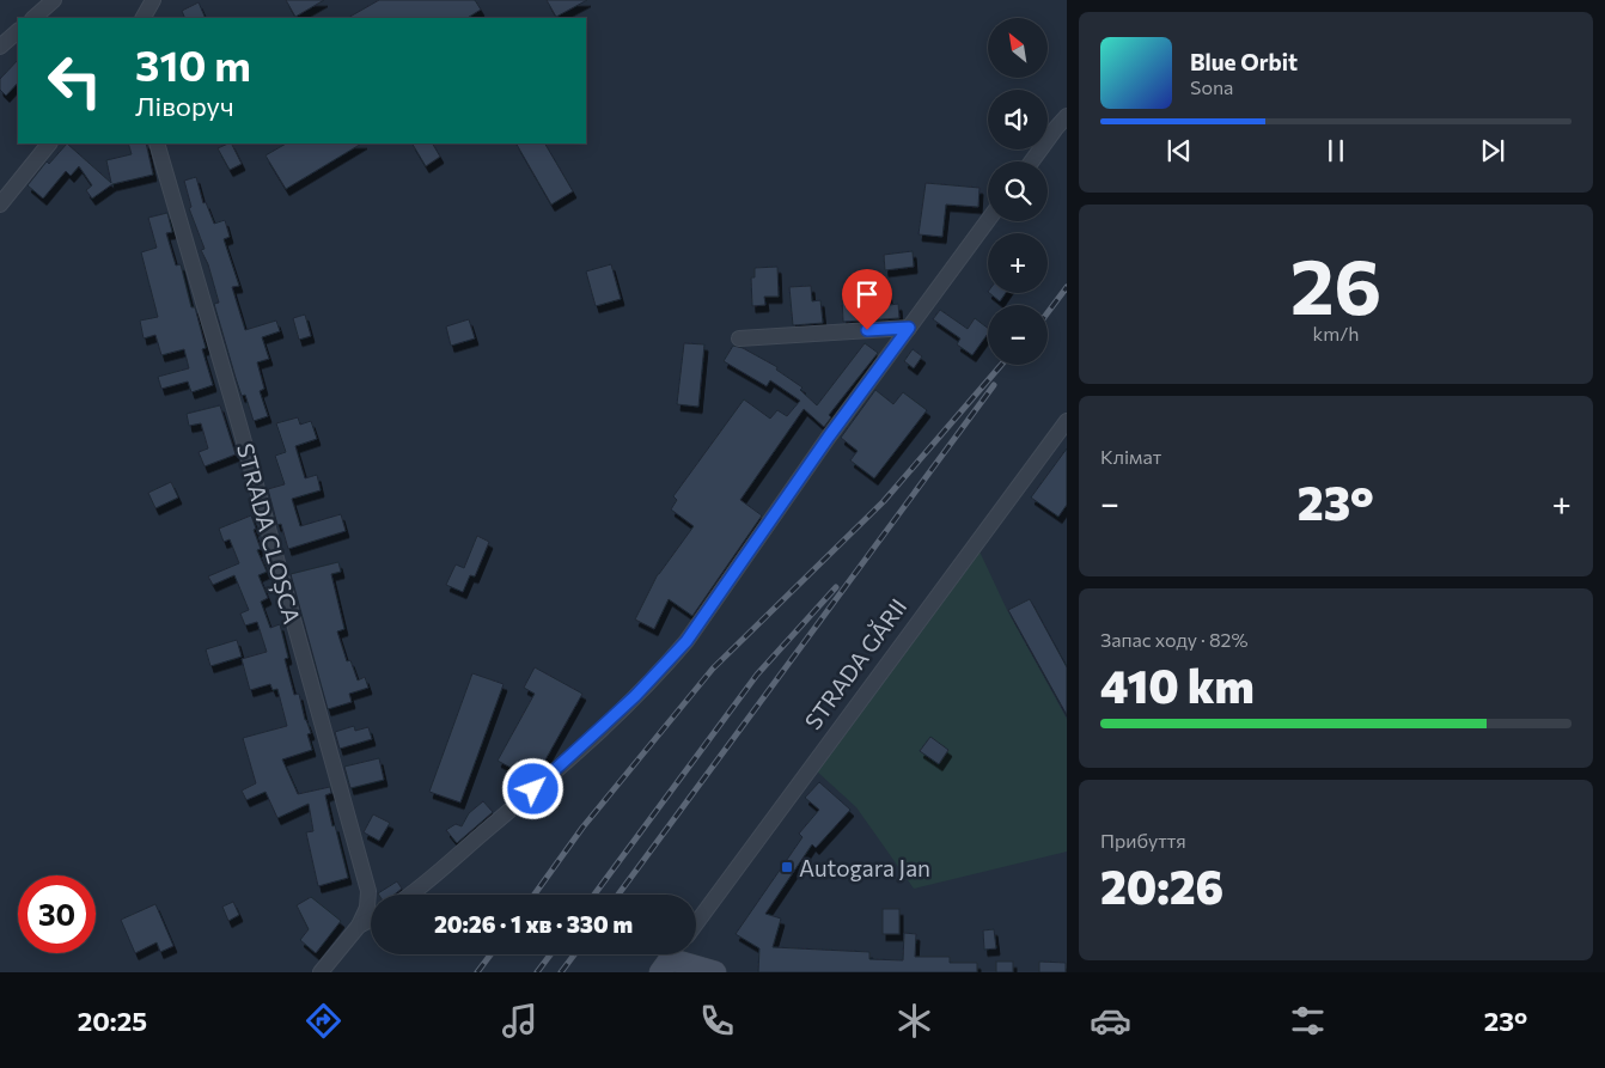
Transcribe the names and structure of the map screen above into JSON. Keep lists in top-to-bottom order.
{
  "streets": {
    "street": ["STRADA CLOȘCA", "STRADA GĂRII"]
  },
  "places": {
    "transit": ["Autogara Jan"]
  },
  "north": "top left",
  "page": {
    "map_buttons": ["+", "−"],
    "turn": ["310 m", "Ліворуч"],
    "song": ["Blue Orbit", "Sona"],
    "tile": [
      ["26", "km/h"],
      "Клімат",
      ["Запас ходу · 82%", "410 km"],
      ["Прибуття", "20:26"]
    ],
    "heat": ["−", "23°", "+"],
    "limit": "30",
    "trip": "20:26 · 1 хв · 330 m",
    "tabs": ["20:25", "23°"]
  }
}
